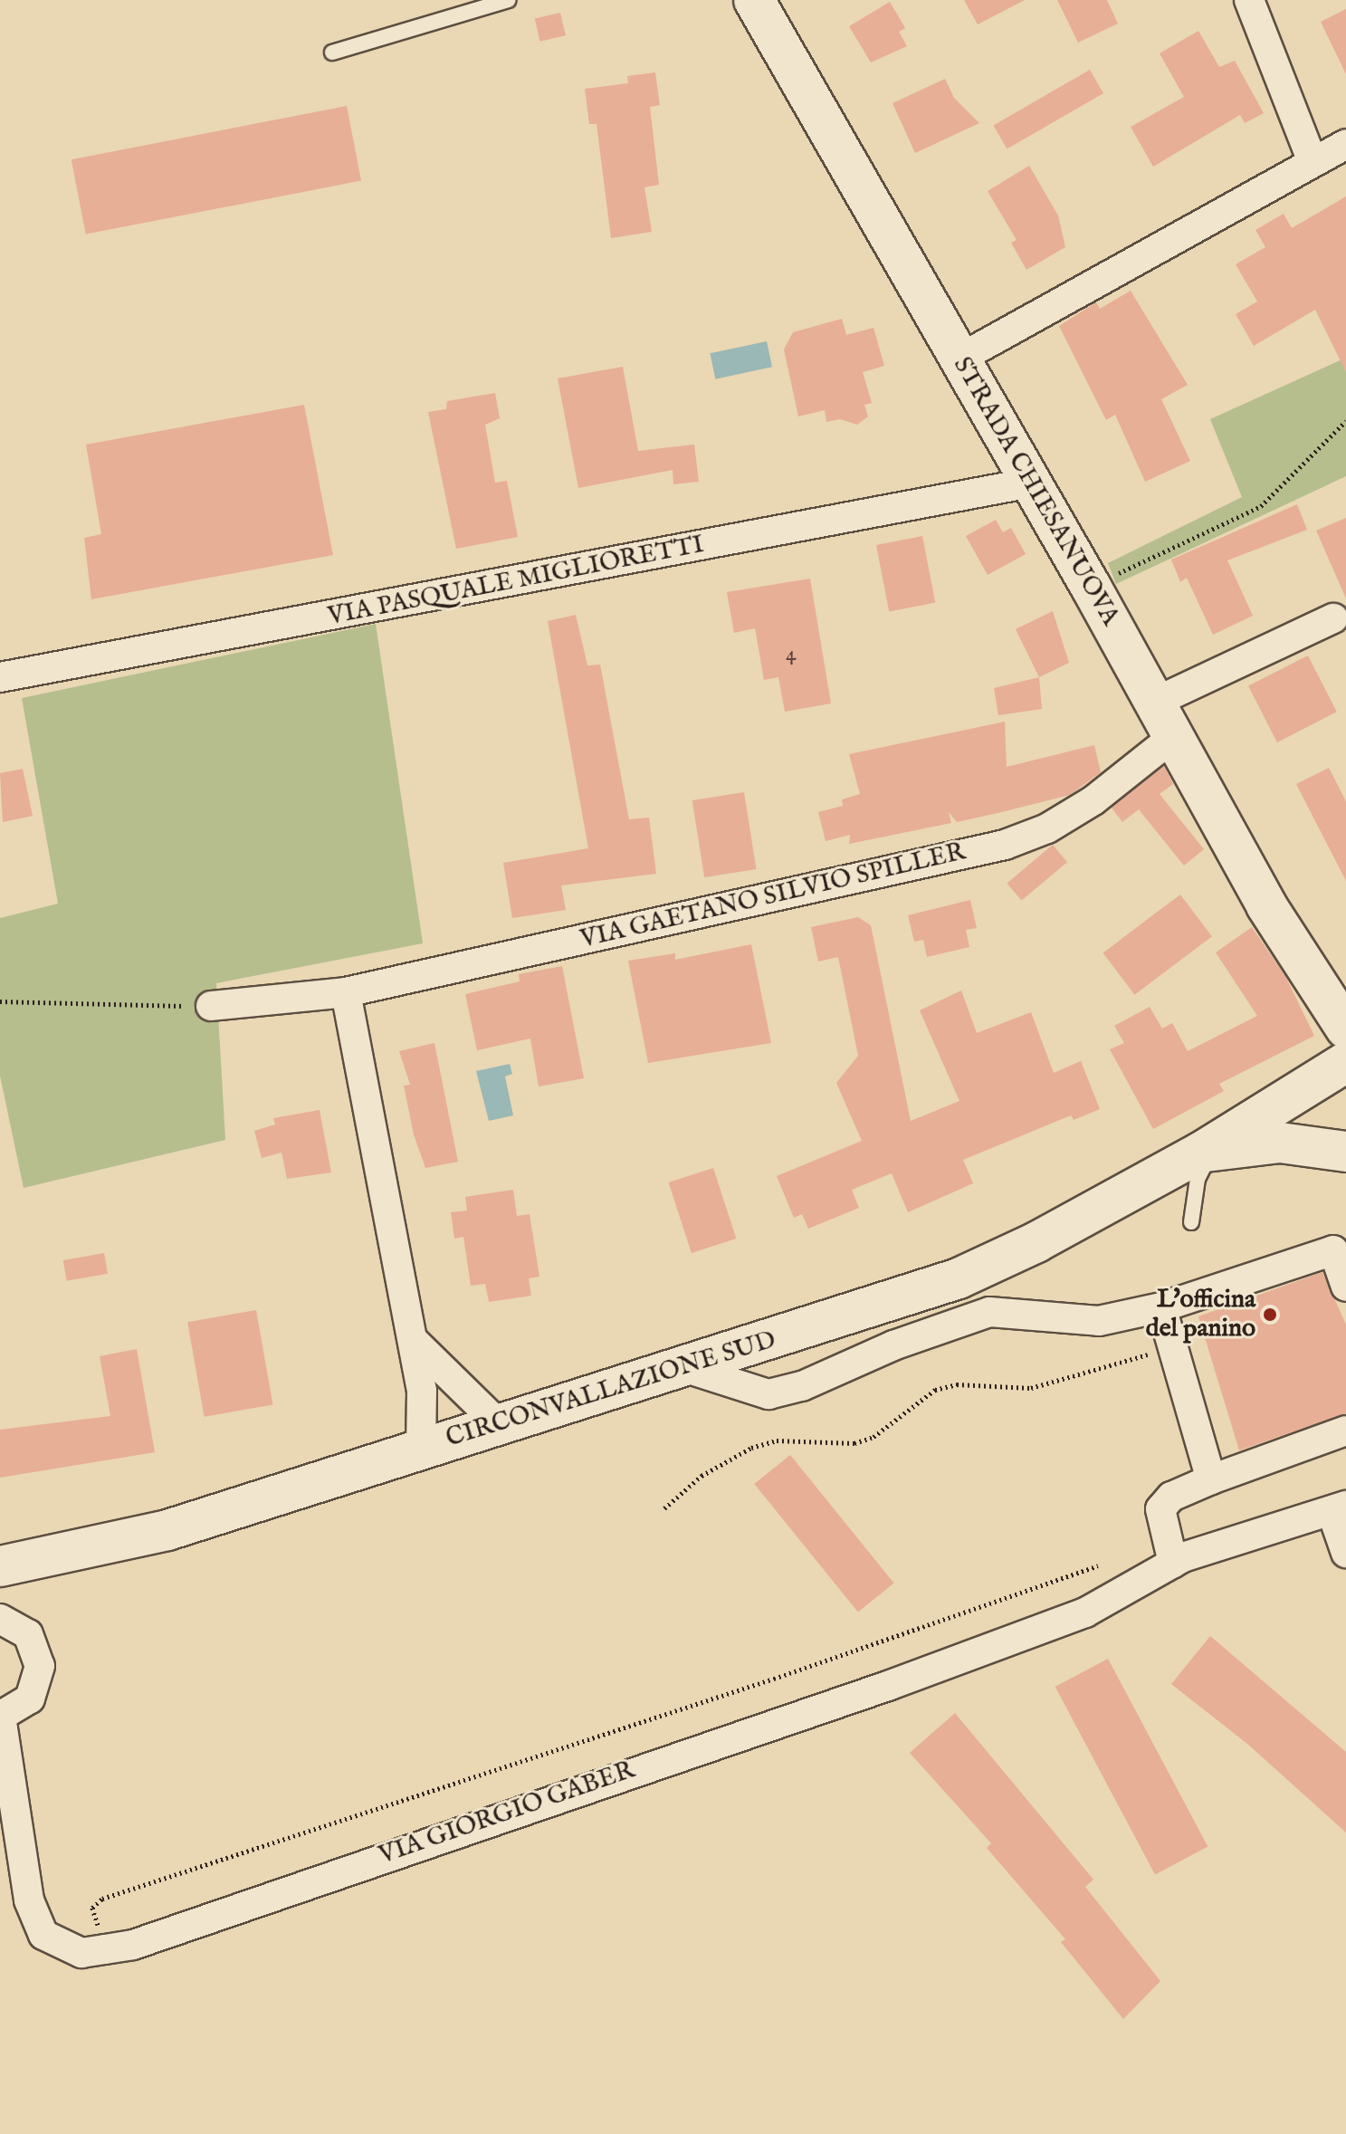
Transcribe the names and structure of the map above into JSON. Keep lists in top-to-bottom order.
{
  "streets": {
    "main road": ["STRADA CHIESANUOVA", "CIRCONVALLAZIONE SUD"],
    "street": ["VIA PASQUALE MIGLIORETTI", "VIA GAETANO SILVIO SPILLER", "VIA GIORGIO GABER"]
  },
  "crossings": [
    ["STRADA CHIESANUOVA", "VIA PASQUALE MIGLIORETTI"],
    ["STRADA CHIESANUOVA", "VIA GAETANO SILVIO SPILLER"]
  ],
  "places": ["L'officina del panino"],
  "house_numbers": ["4"]
}
